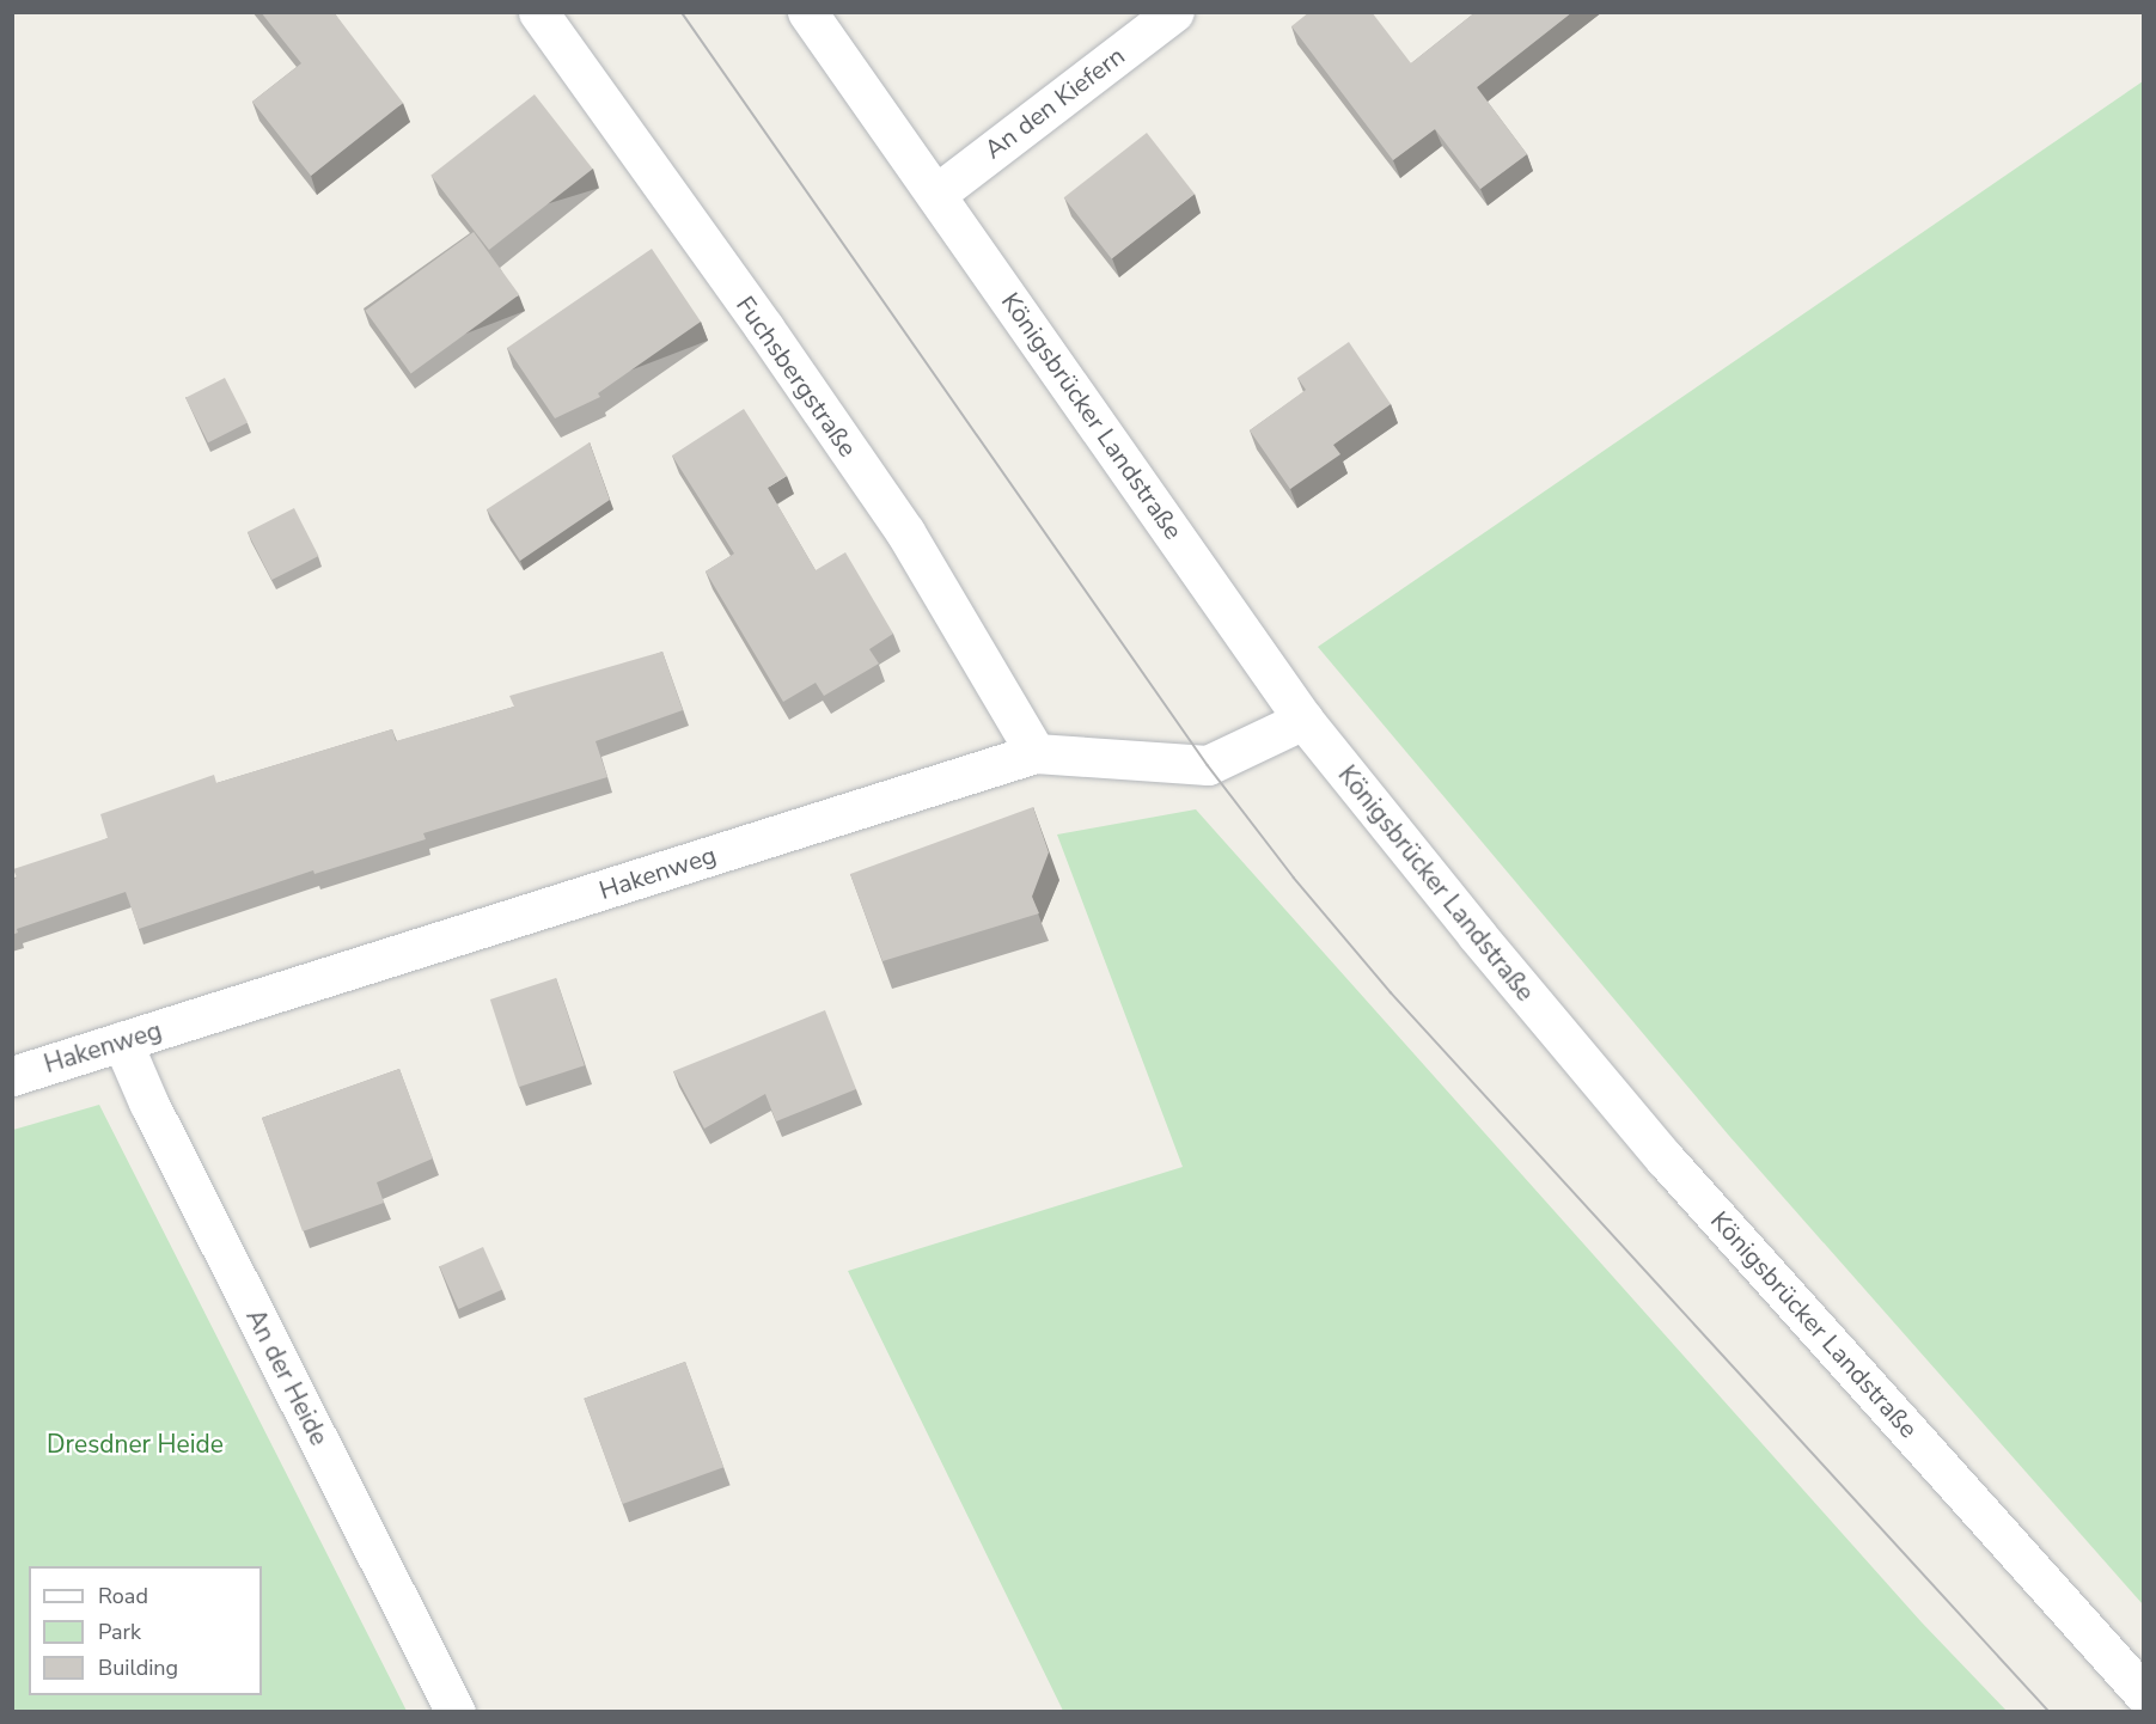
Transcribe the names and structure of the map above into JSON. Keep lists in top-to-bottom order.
{
  "streets": {
    "street": [
      "An den Kiefern",
      "Fuchsbergstraße",
      "Königsbrücker Landstraße",
      "Hakenweg",
      "An der Heide"
    ]
  },
  "crossings": [
    ["An den Kiefern", "Königsbrücker Landstraße"],
    ["Fuchsbergstraße", "Hakenweg"],
    ["Königsbrücker Landstraße", "Hakenweg"],
    ["Hakenweg", "An der Heide"]
  ],
  "parks": ["Dresdner Heide"],
  "legend": ["Road", "Park", "Building"]
}
